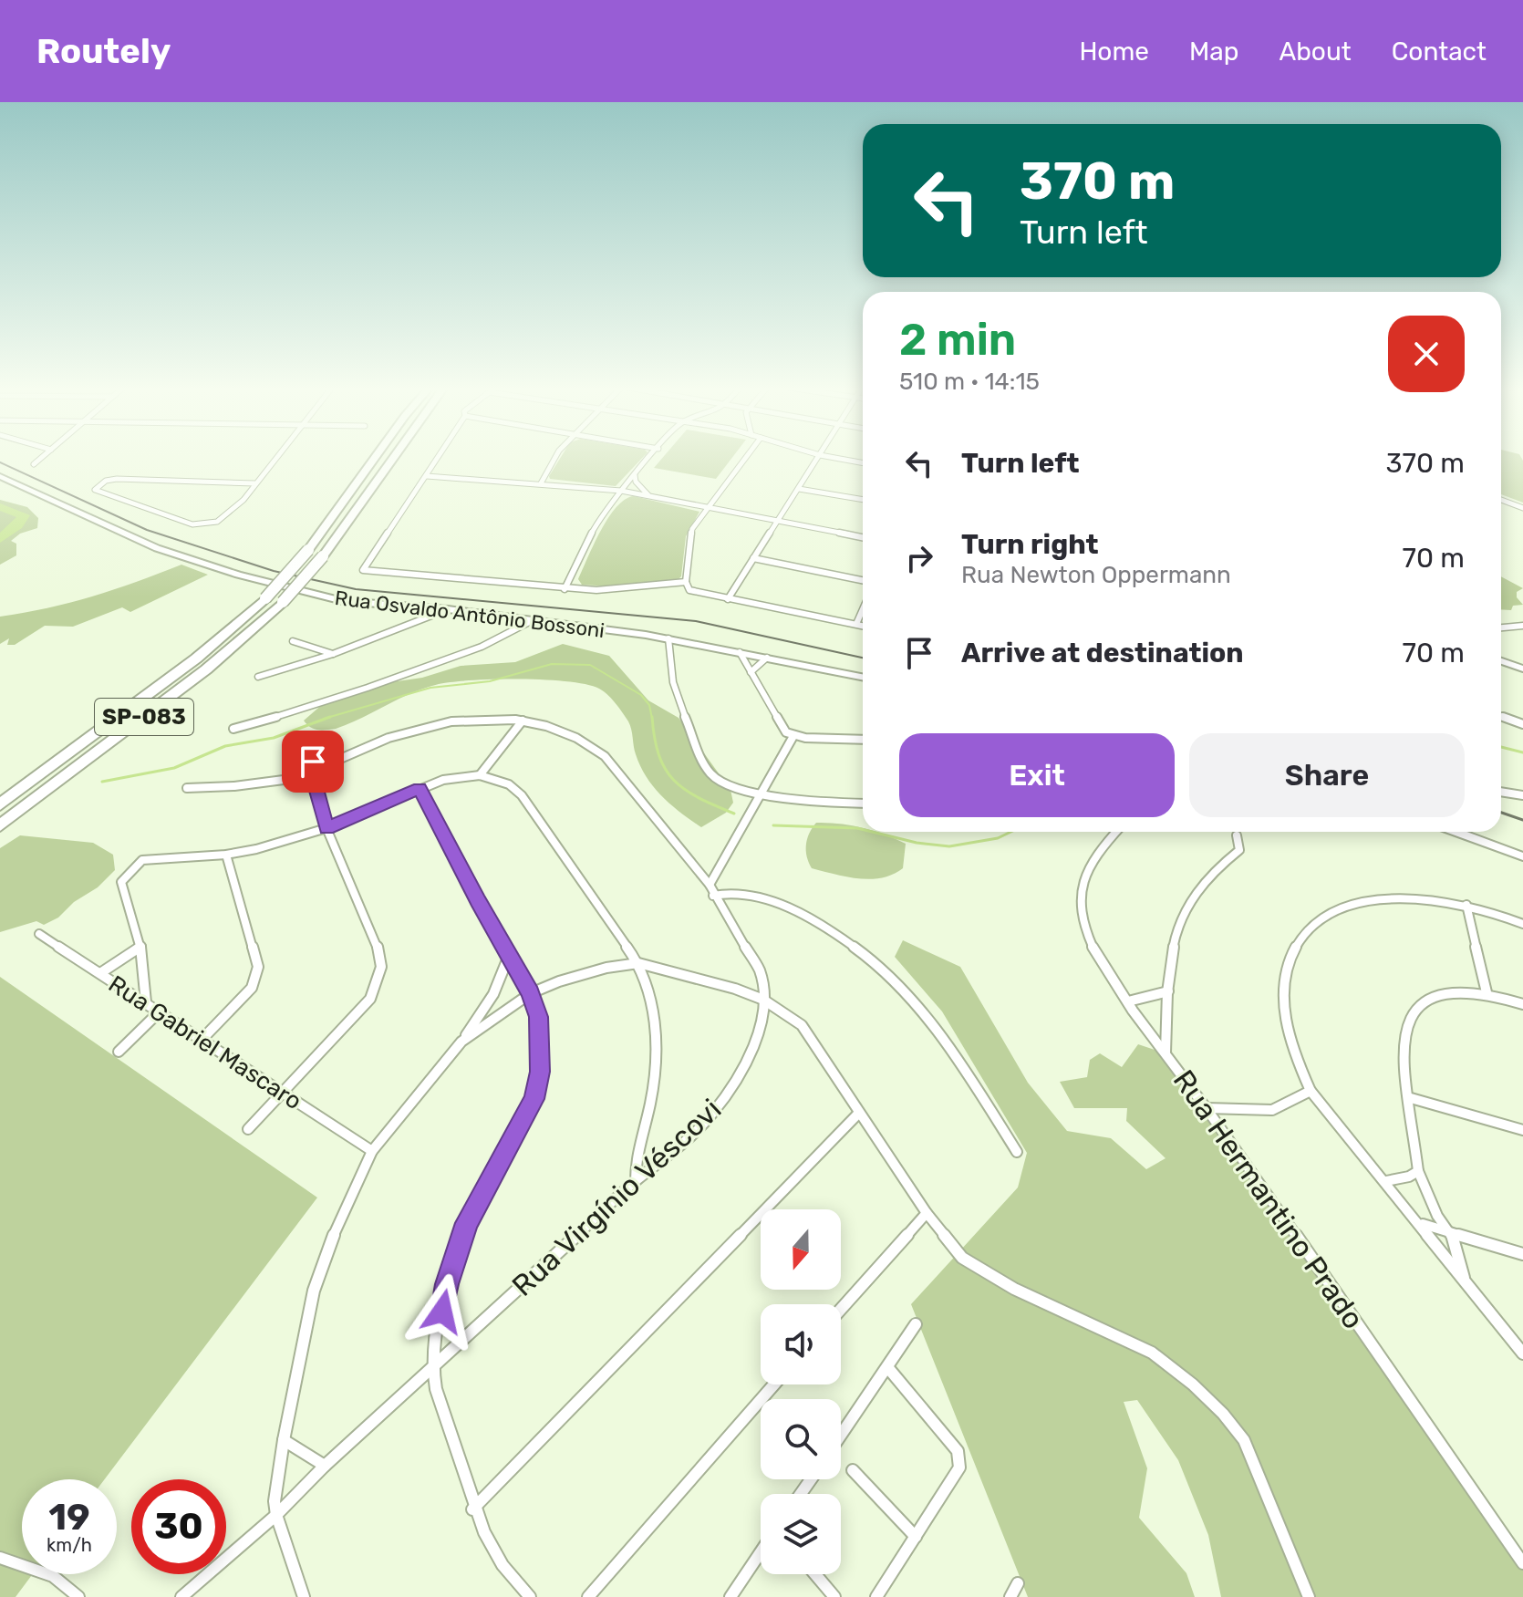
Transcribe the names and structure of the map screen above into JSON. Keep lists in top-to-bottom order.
{
  "streets": {
    "highway": ["SP-083"],
    "street": [
      "Rua Osvaldo Antônio Bossoni",
      "Rua Gabriel Mascaro",
      "Rua Virgínio Véscovi",
      "Rua Hermantino Prado"
    ]
  },
  "north": "bottom",
  "page": {
    "header": "Routely",
    "nav": [
      "Home",
      "Map",
      "About",
      "Contact"
    ],
    "turn": ["370 m", "Turn left"],
    "heading": ["2 min", "510 m · 14:15"],
    "list": [
      {
        "name": "Turn left",
        "value": "370 m"
      },
      {
        "name": "Turn right",
        "note": "Rua Newton Oppermann",
        "value": "70 m"
      },
      {
        "name": "Arrive at destination",
        "value": "70 m"
      }
    ],
    "buttons": ["Exit", "Share"],
    "speed": "19 km/h",
    "limit": "30"
  }
}
